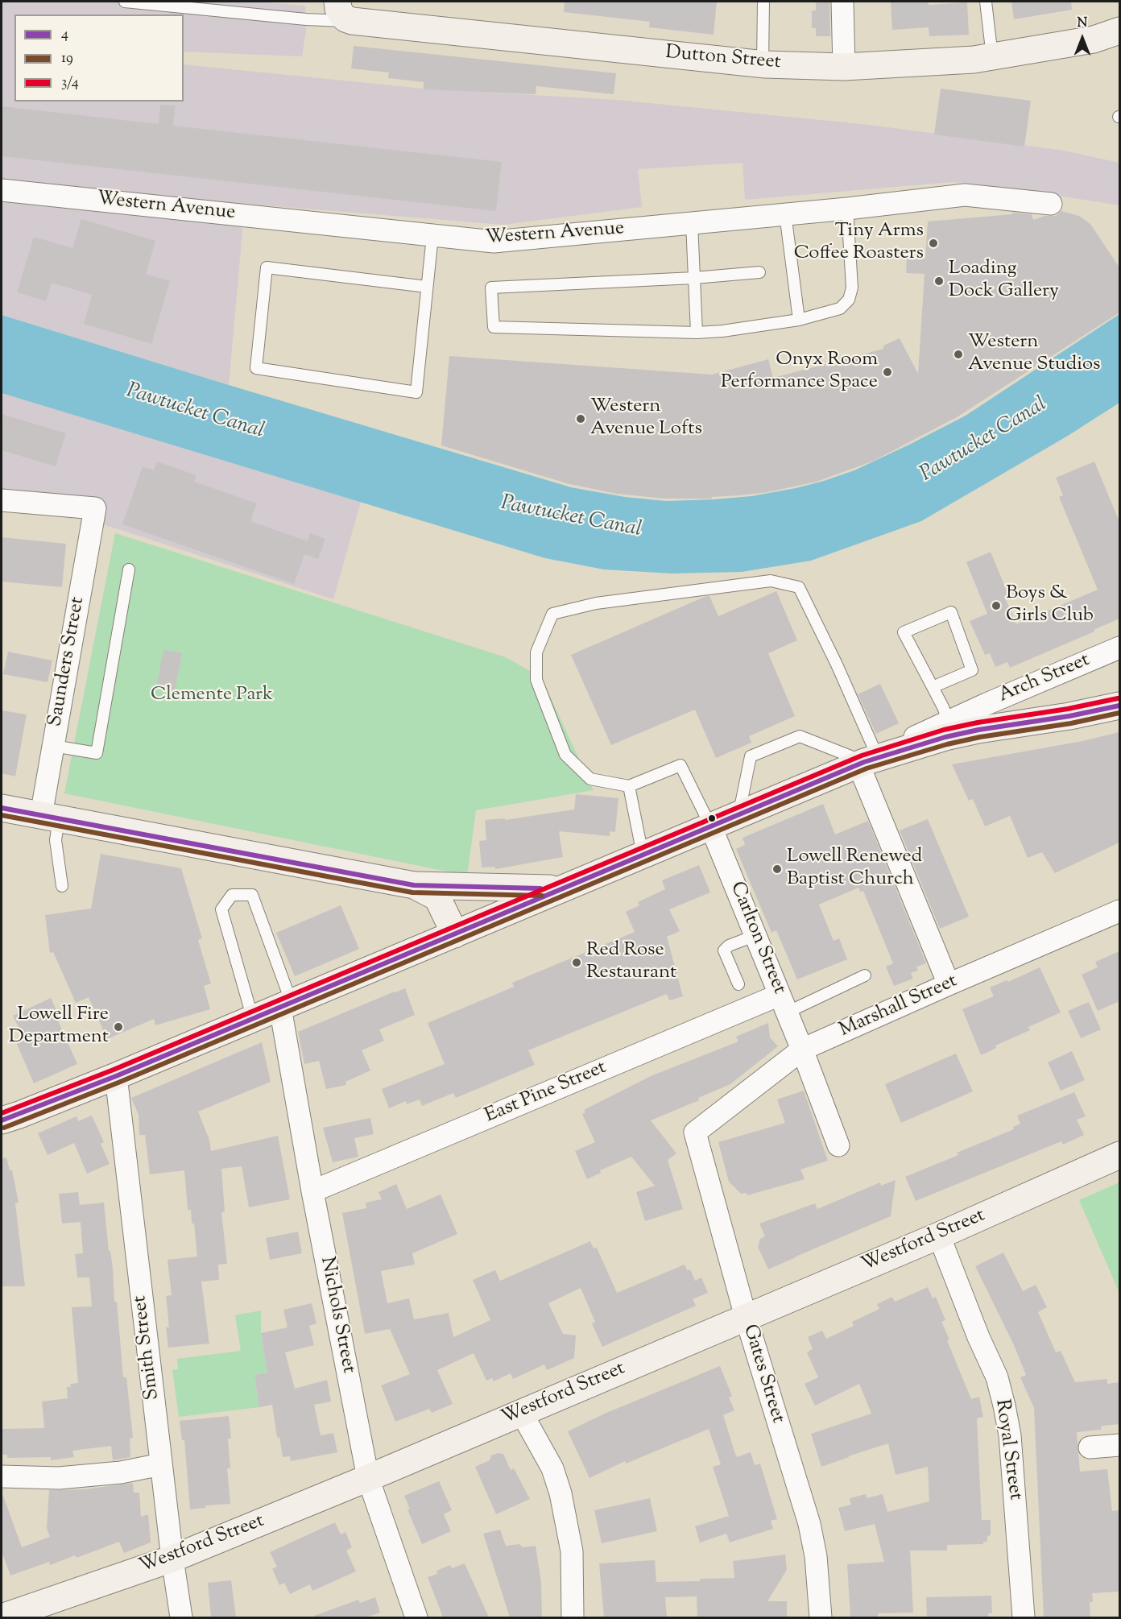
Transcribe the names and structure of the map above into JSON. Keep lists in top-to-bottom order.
{
  "streets": {
    "main road": ["Dutton Street", "Westford Street"],
    "street": [
      "Western Avenue",
      "Saunders Street",
      "Arch Street",
      "Carlton Street",
      "Marshall Street",
      "East Pine Street",
      "Nichols Street",
      "Smith Street",
      "Gates Street",
      "Royal Street"
    ]
  },
  "crossings": [
    ["Carlton Street", "Marshall Street"],
    ["Carlton Street", "East Pine Street"],
    ["Marshall Street", "Gates Street"],
    ["East Pine Street", "Nichols Street"],
    ["Westford Street", "Nichols Street"],
    ["Westford Street", "Smith Street"],
    ["Westford Street", "Gates Street"],
    ["Westford Street", "Royal Street"]
  ],
  "water": ["Pawtucket Canal"],
  "parks": ["Clemente Park"],
  "places": [
    "Tiny Arms Coffee Roasters",
    "Loading Dock Gallery",
    "Western Avenue Studios",
    "Onyx Room Performance Space",
    "Western Avenue Lofts",
    "Boys & Girls Club",
    "Lowell Renewed Baptist Church",
    "Red Rose Restaurant",
    "Lowell Fire Department"
  ],
  "lines": ["transit line 3/4", "transit line 4", "transit line 19"],
  "legend": ["4", "19", "3/4"],
  "north": "top"
}
